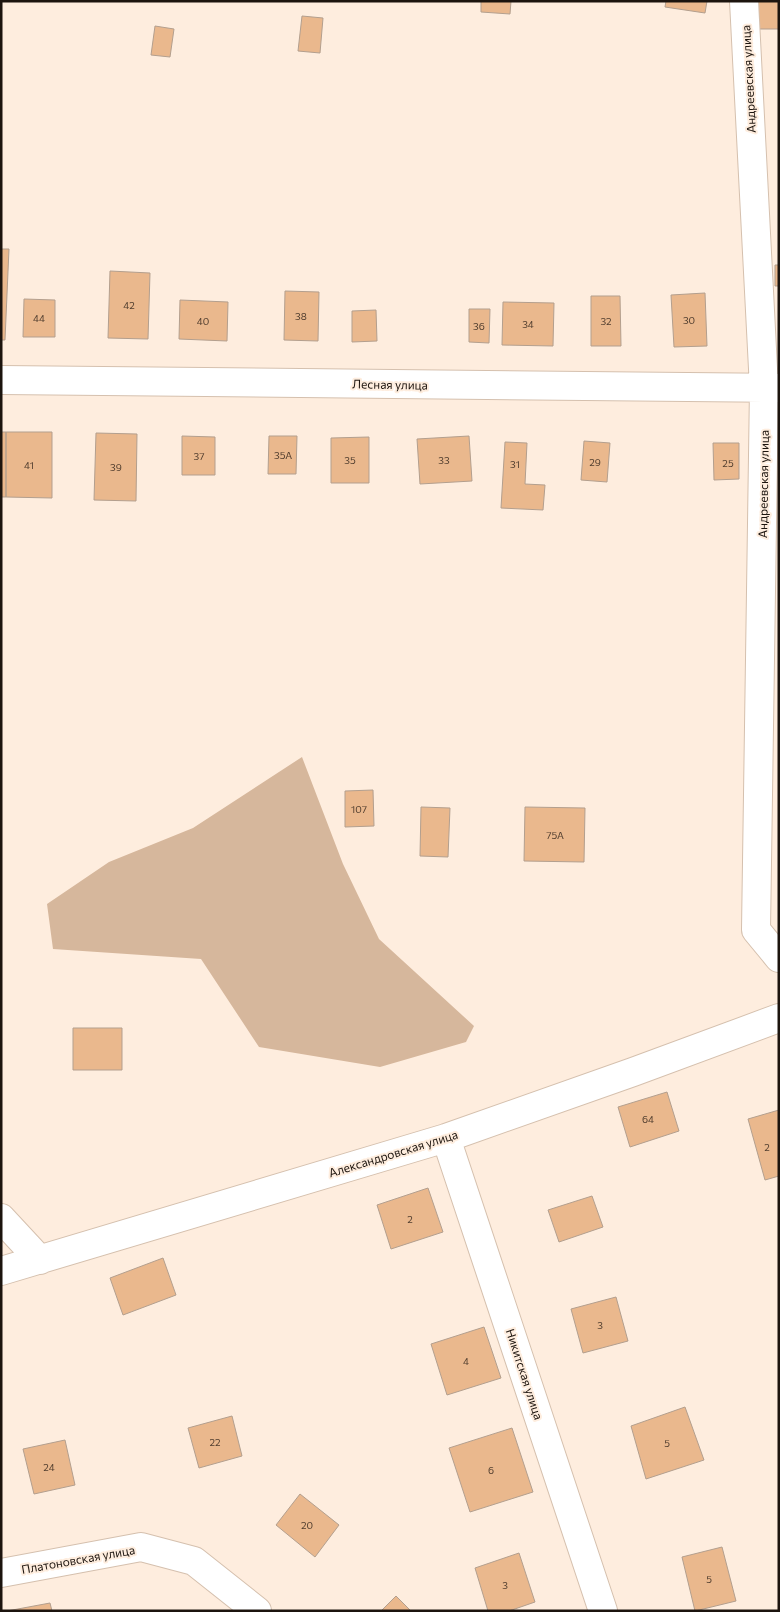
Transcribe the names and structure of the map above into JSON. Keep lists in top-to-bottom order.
{
  "streets": {
    "street": [
      "Андреевская улица",
      "Лесная улица",
      "Александровская улица",
      "Никитская улица",
      "Платоновская улица"
    ]
  },
  "crossings": [
    ["Андреевская улица", "Лесная улица"],
    ["Александровская улица", "Никитская улица"]
  ],
  "house_numbers": [
    "42",
    "38",
    "44",
    "30",
    "40",
    "32",
    "34",
    "36",
    "35А",
    "37",
    "35",
    "33",
    "29",
    "25",
    "31",
    "41",
    "39",
    "107",
    "75А",
    "64",
    "2",
    "2",
    "3",
    "4",
    "22",
    "5",
    "24",
    "6",
    "20",
    "5",
    "3"
  ]
}
